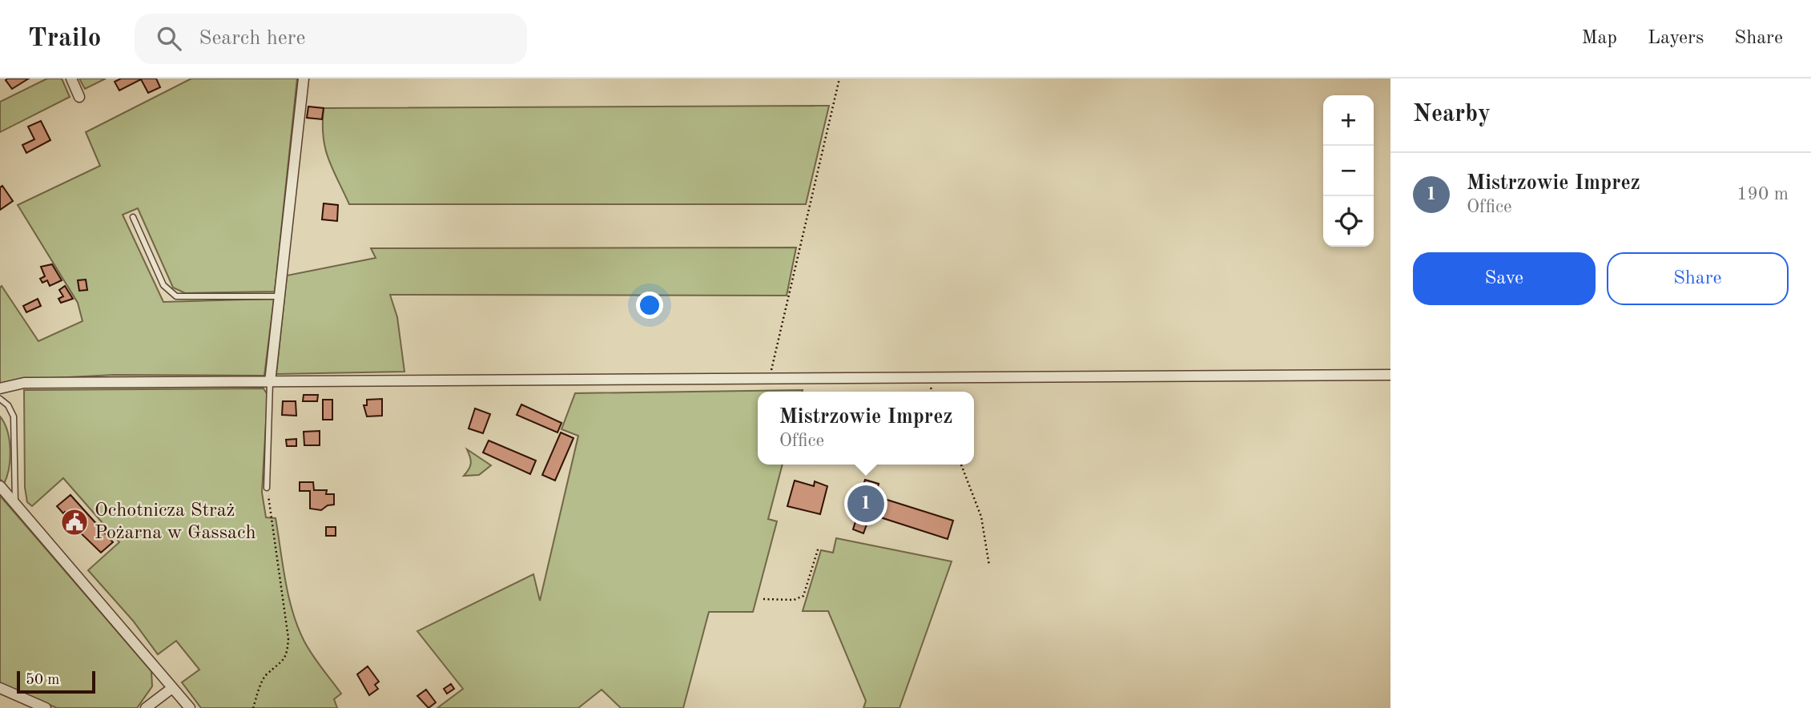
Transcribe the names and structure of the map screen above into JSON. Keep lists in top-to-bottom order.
{
  "places": {
    "public building": ["Ochotnicza Straż Pożarna w Gassach"]
  },
  "scale_bar": "50 m",
  "page": {
    "header": "Trailo",
    "search": "Search here",
    "nav": ["Map", "Layers", "Share"],
    "heading": "Nearby",
    "map_buttons": ["+", "−"],
    "list": [
      {
        "mark": "1",
        "name": "Mistrzowie Imprez",
        "note": "Office",
        "value": "190 m"
      }
    ],
    "buttons": ["Save", "Share"],
    "popup": ["Mistrzowie Imprez", "Office"],
    "pins": "1",
    "scale": "50 m"
  }
}
